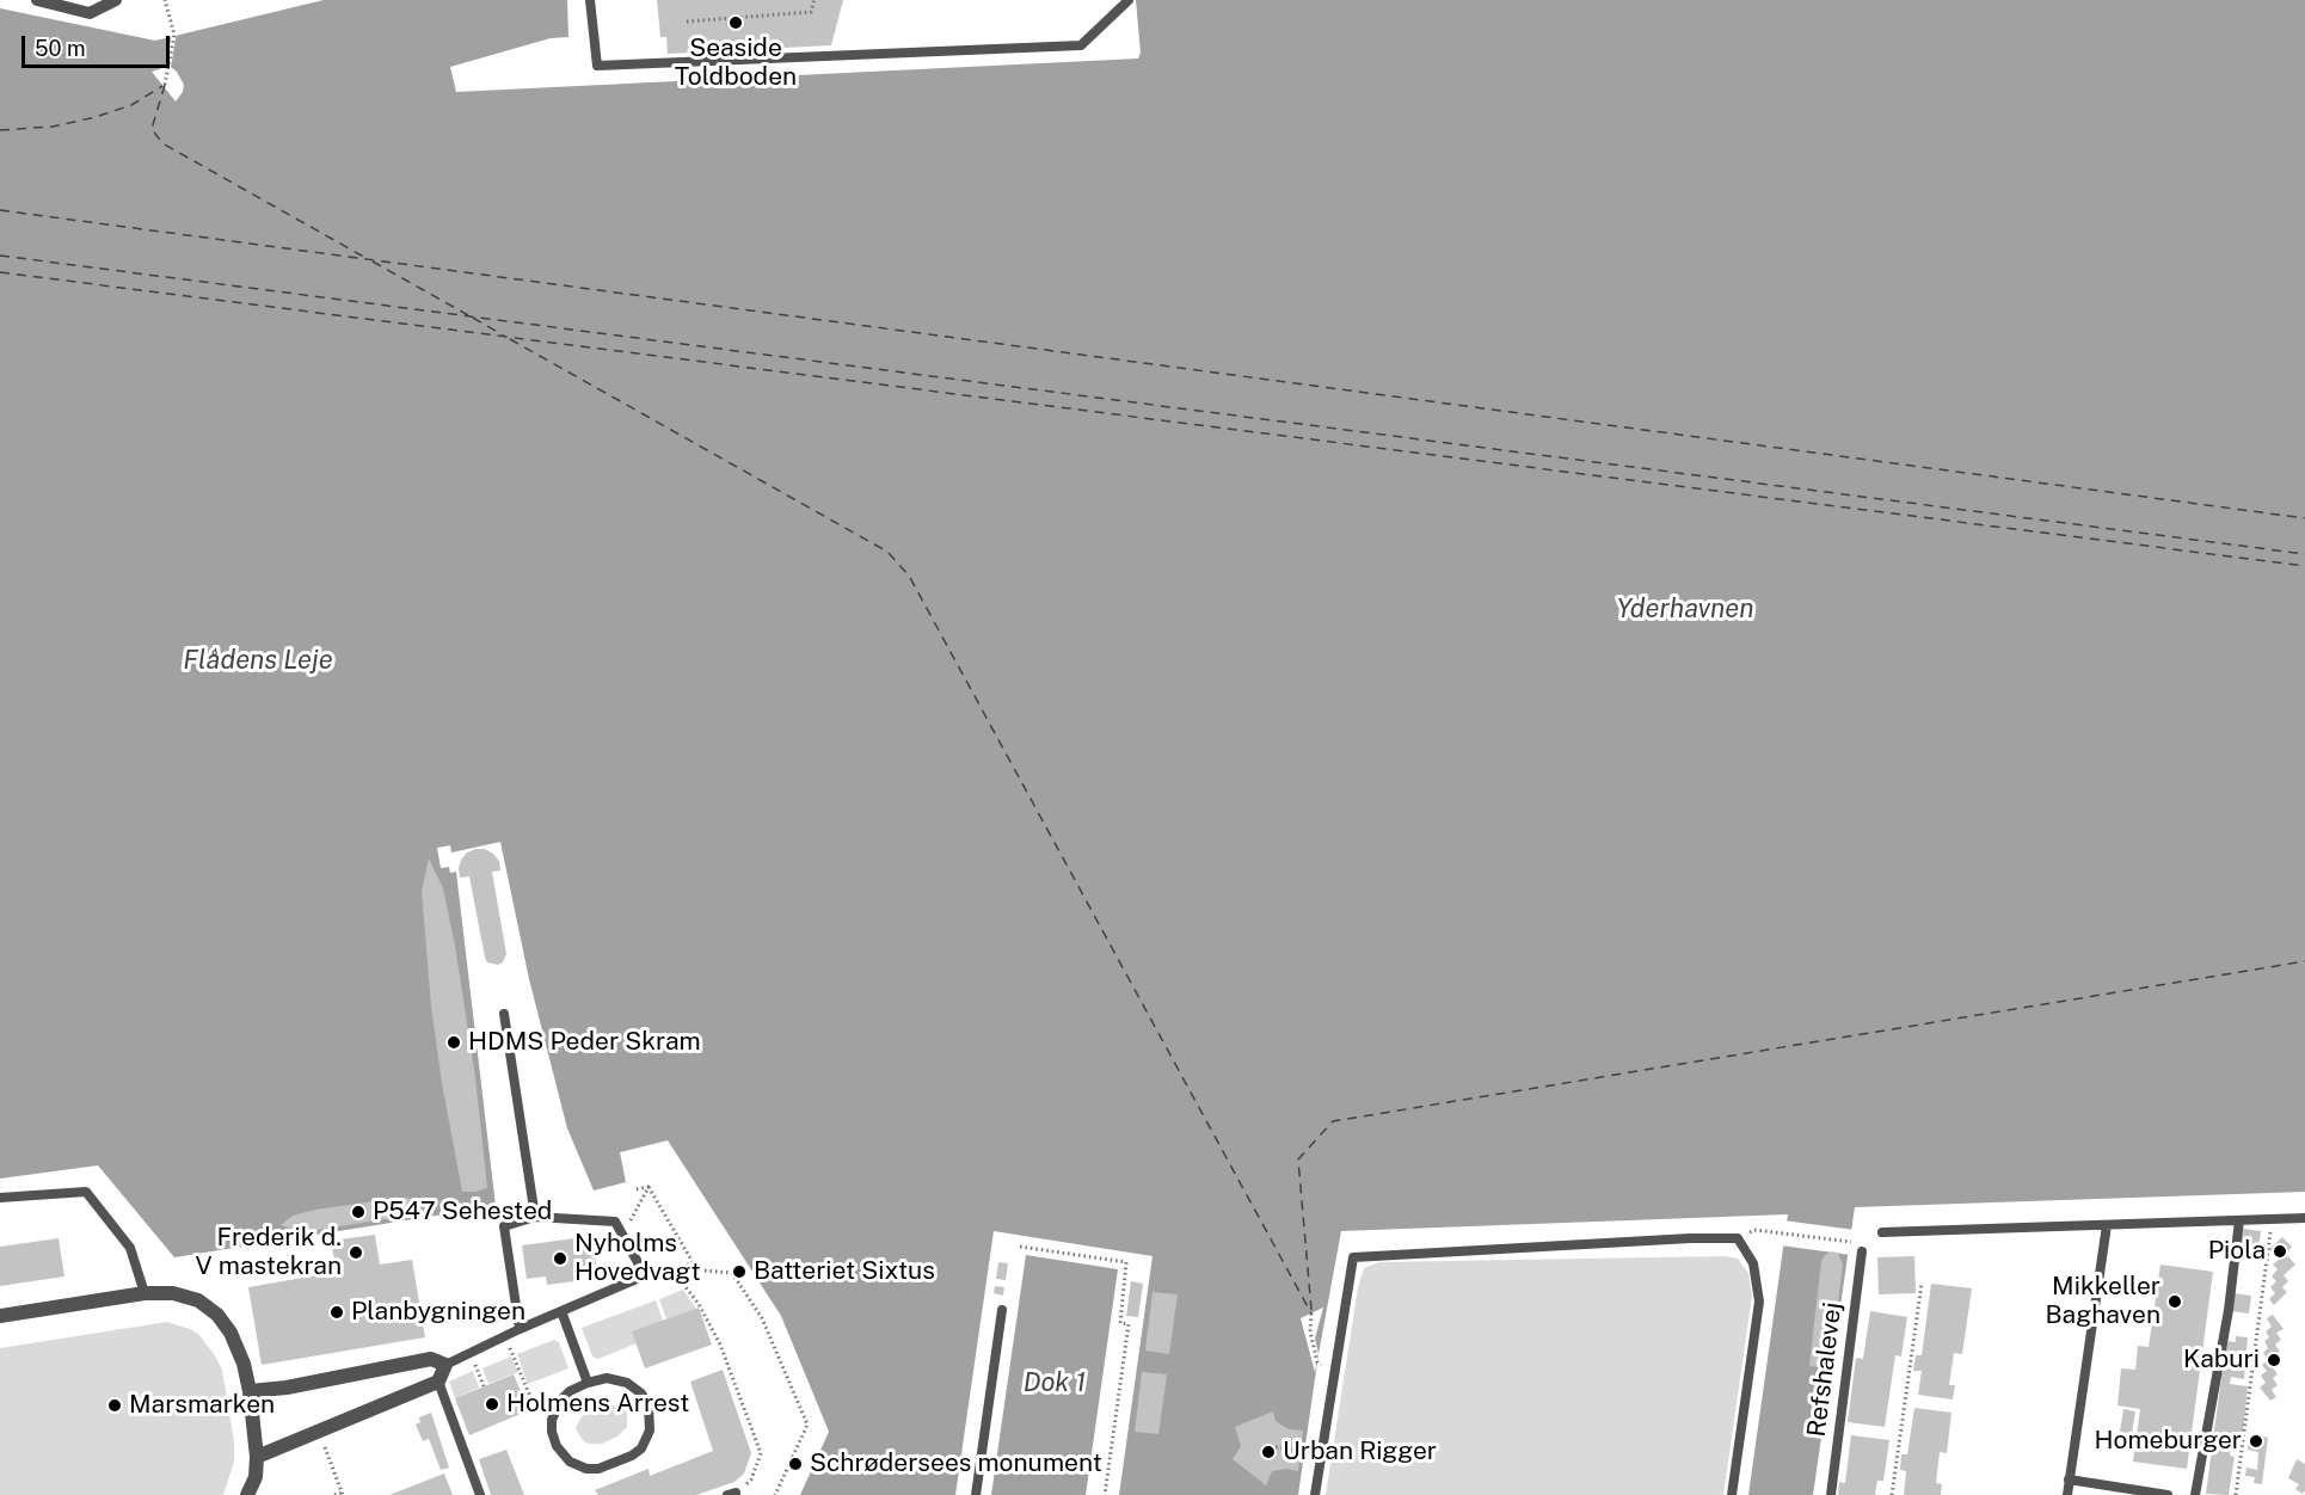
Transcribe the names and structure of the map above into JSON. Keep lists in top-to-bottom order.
{
  "streets": {
    "lane": ["Refshalevej"]
  },
  "water": ["Yderhavnen", "Flådens Leje", "Dok 1"],
  "places": [
    "Seaside Toldboden",
    "HDMS Peder Skram",
    "P547 Sehested",
    "Piola",
    "Frederik d. V mastekran",
    "Nyholms Hovedvagt",
    "Batteriet Sixtus",
    "Mikkeller Baghaven",
    "Planbygningen",
    "Kaburi",
    "Holmens Arrest",
    "Marsmarken",
    "Homeburger",
    "Urban Rigger",
    "Schrødersees monument"
  ],
  "scale_bar": "50 m"
}
